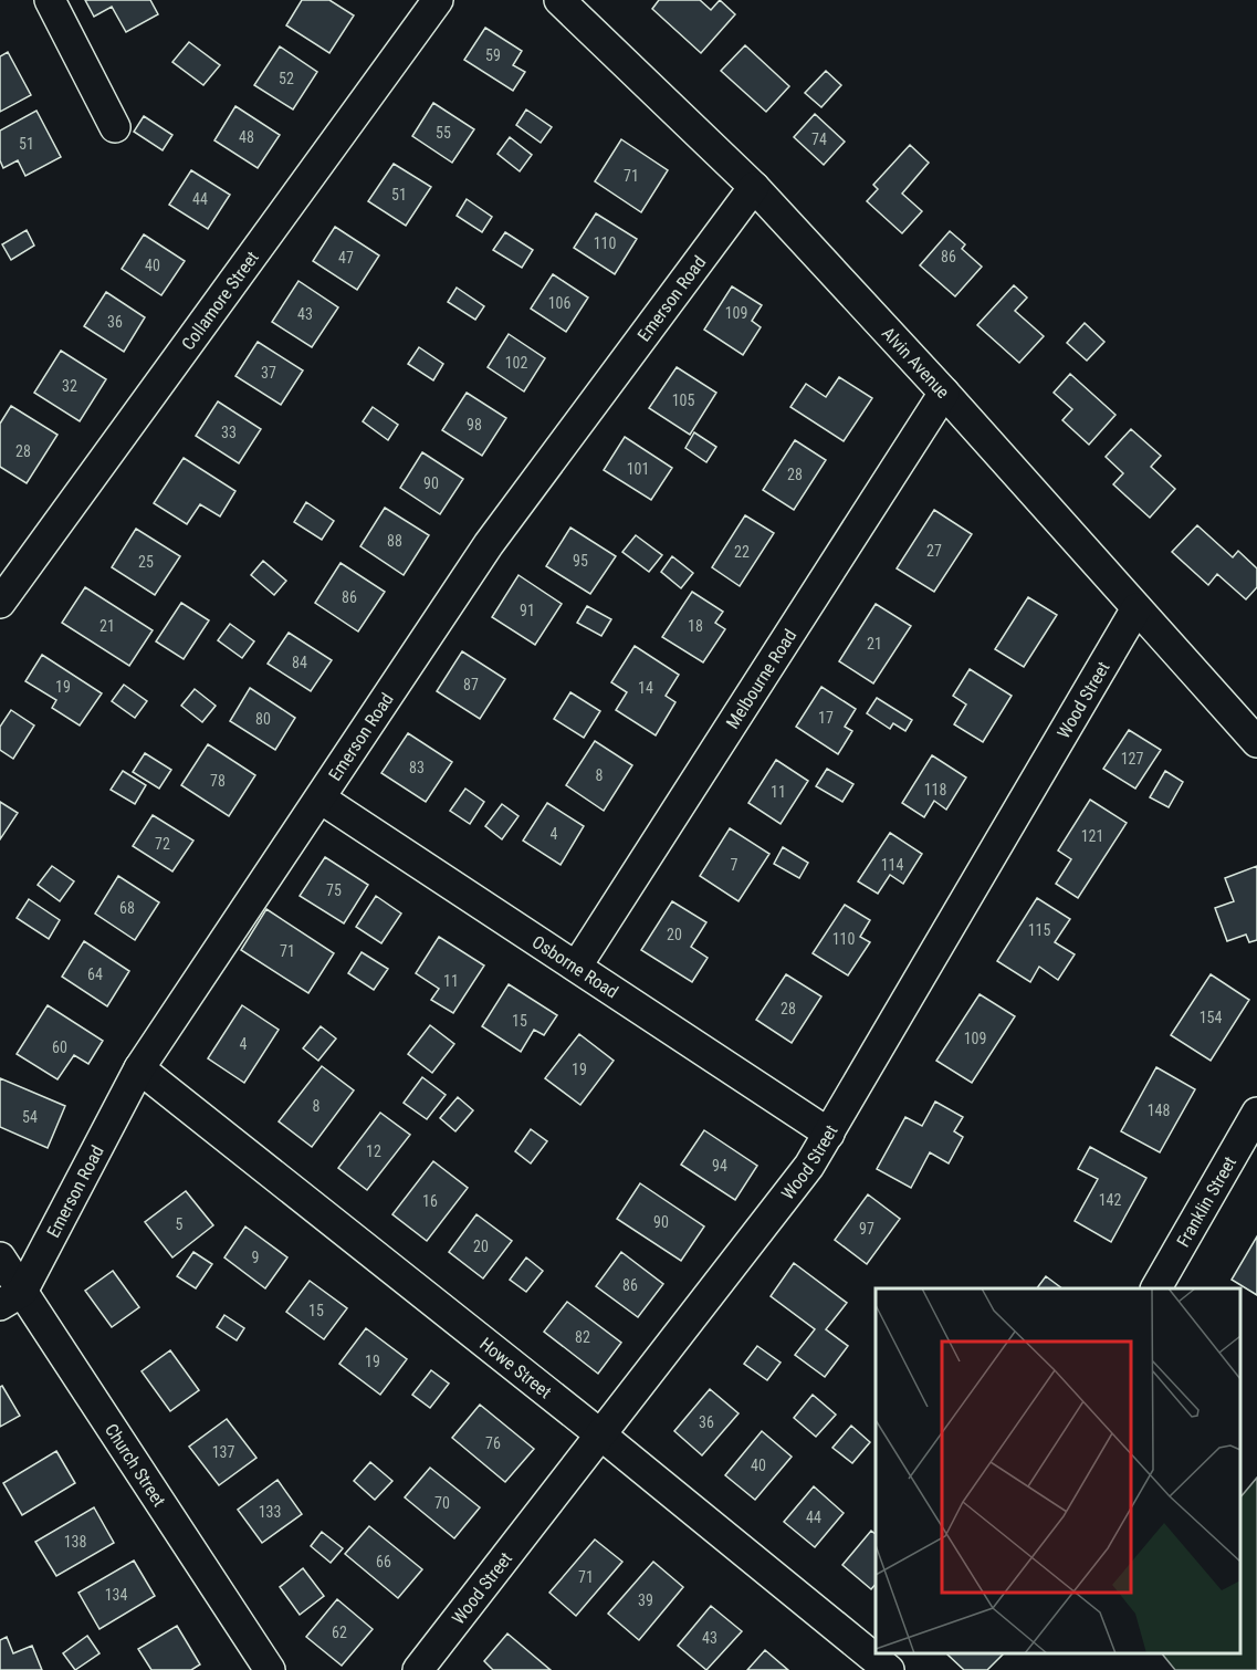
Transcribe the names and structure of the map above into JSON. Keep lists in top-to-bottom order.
{
  "streets": {
    "street": [
      "Emerson Road",
      "Collamore Street",
      "Alvin Avenue",
      "Melbourne Road",
      "Wood Street",
      "Osborne Road",
      "Franklin Street",
      "Howe Street",
      "Church Street"
    ]
  },
  "crossings": [
    ["Emerson Road", "Alvin Avenue"],
    ["Emerson Road", "Osborne Road"],
    ["Emerson Road", "Howe Street"],
    ["Emerson Road", "Church Street"],
    ["Alvin Avenue", "Melbourne Road"],
    ["Alvin Avenue", "Wood Street"],
    ["Melbourne Road", "Osborne Road"],
    ["Wood Street", "Osborne Road"],
    ["Wood Street", "Howe Street"]
  ],
  "house_numbers": [
    "59",
    "52",
    "55",
    "48",
    "74",
    "51",
    "71",
    "51",
    "44",
    "110",
    "86",
    "47",
    "40",
    "106",
    "109",
    "43",
    "36",
    "102",
    "37",
    "32",
    "105",
    "98",
    "33",
    "28",
    "101",
    "28",
    "90",
    "88",
    "27",
    "22",
    "95",
    "25",
    "86",
    "91",
    "21",
    "18",
    "21",
    "84",
    "87",
    "19",
    "14",
    "17",
    "80",
    "127",
    "83",
    "8",
    "78",
    "118",
    "11",
    "4",
    "121",
    "72",
    "7",
    "114",
    "75",
    "68",
    "115",
    "20",
    "110",
    "71",
    "64",
    "11",
    "28",
    "154",
    "15",
    "109",
    "4",
    "60",
    "19",
    "8",
    "148",
    "54",
    "12",
    "94",
    "142",
    "16",
    "90",
    "5",
    "97",
    "20",
    "9",
    "86",
    "15",
    "82",
    "19",
    "36",
    "76",
    "137",
    "40",
    "70",
    "133",
    "44",
    "138",
    "66",
    "71",
    "134",
    "39",
    "62",
    "43"
  ]
}
